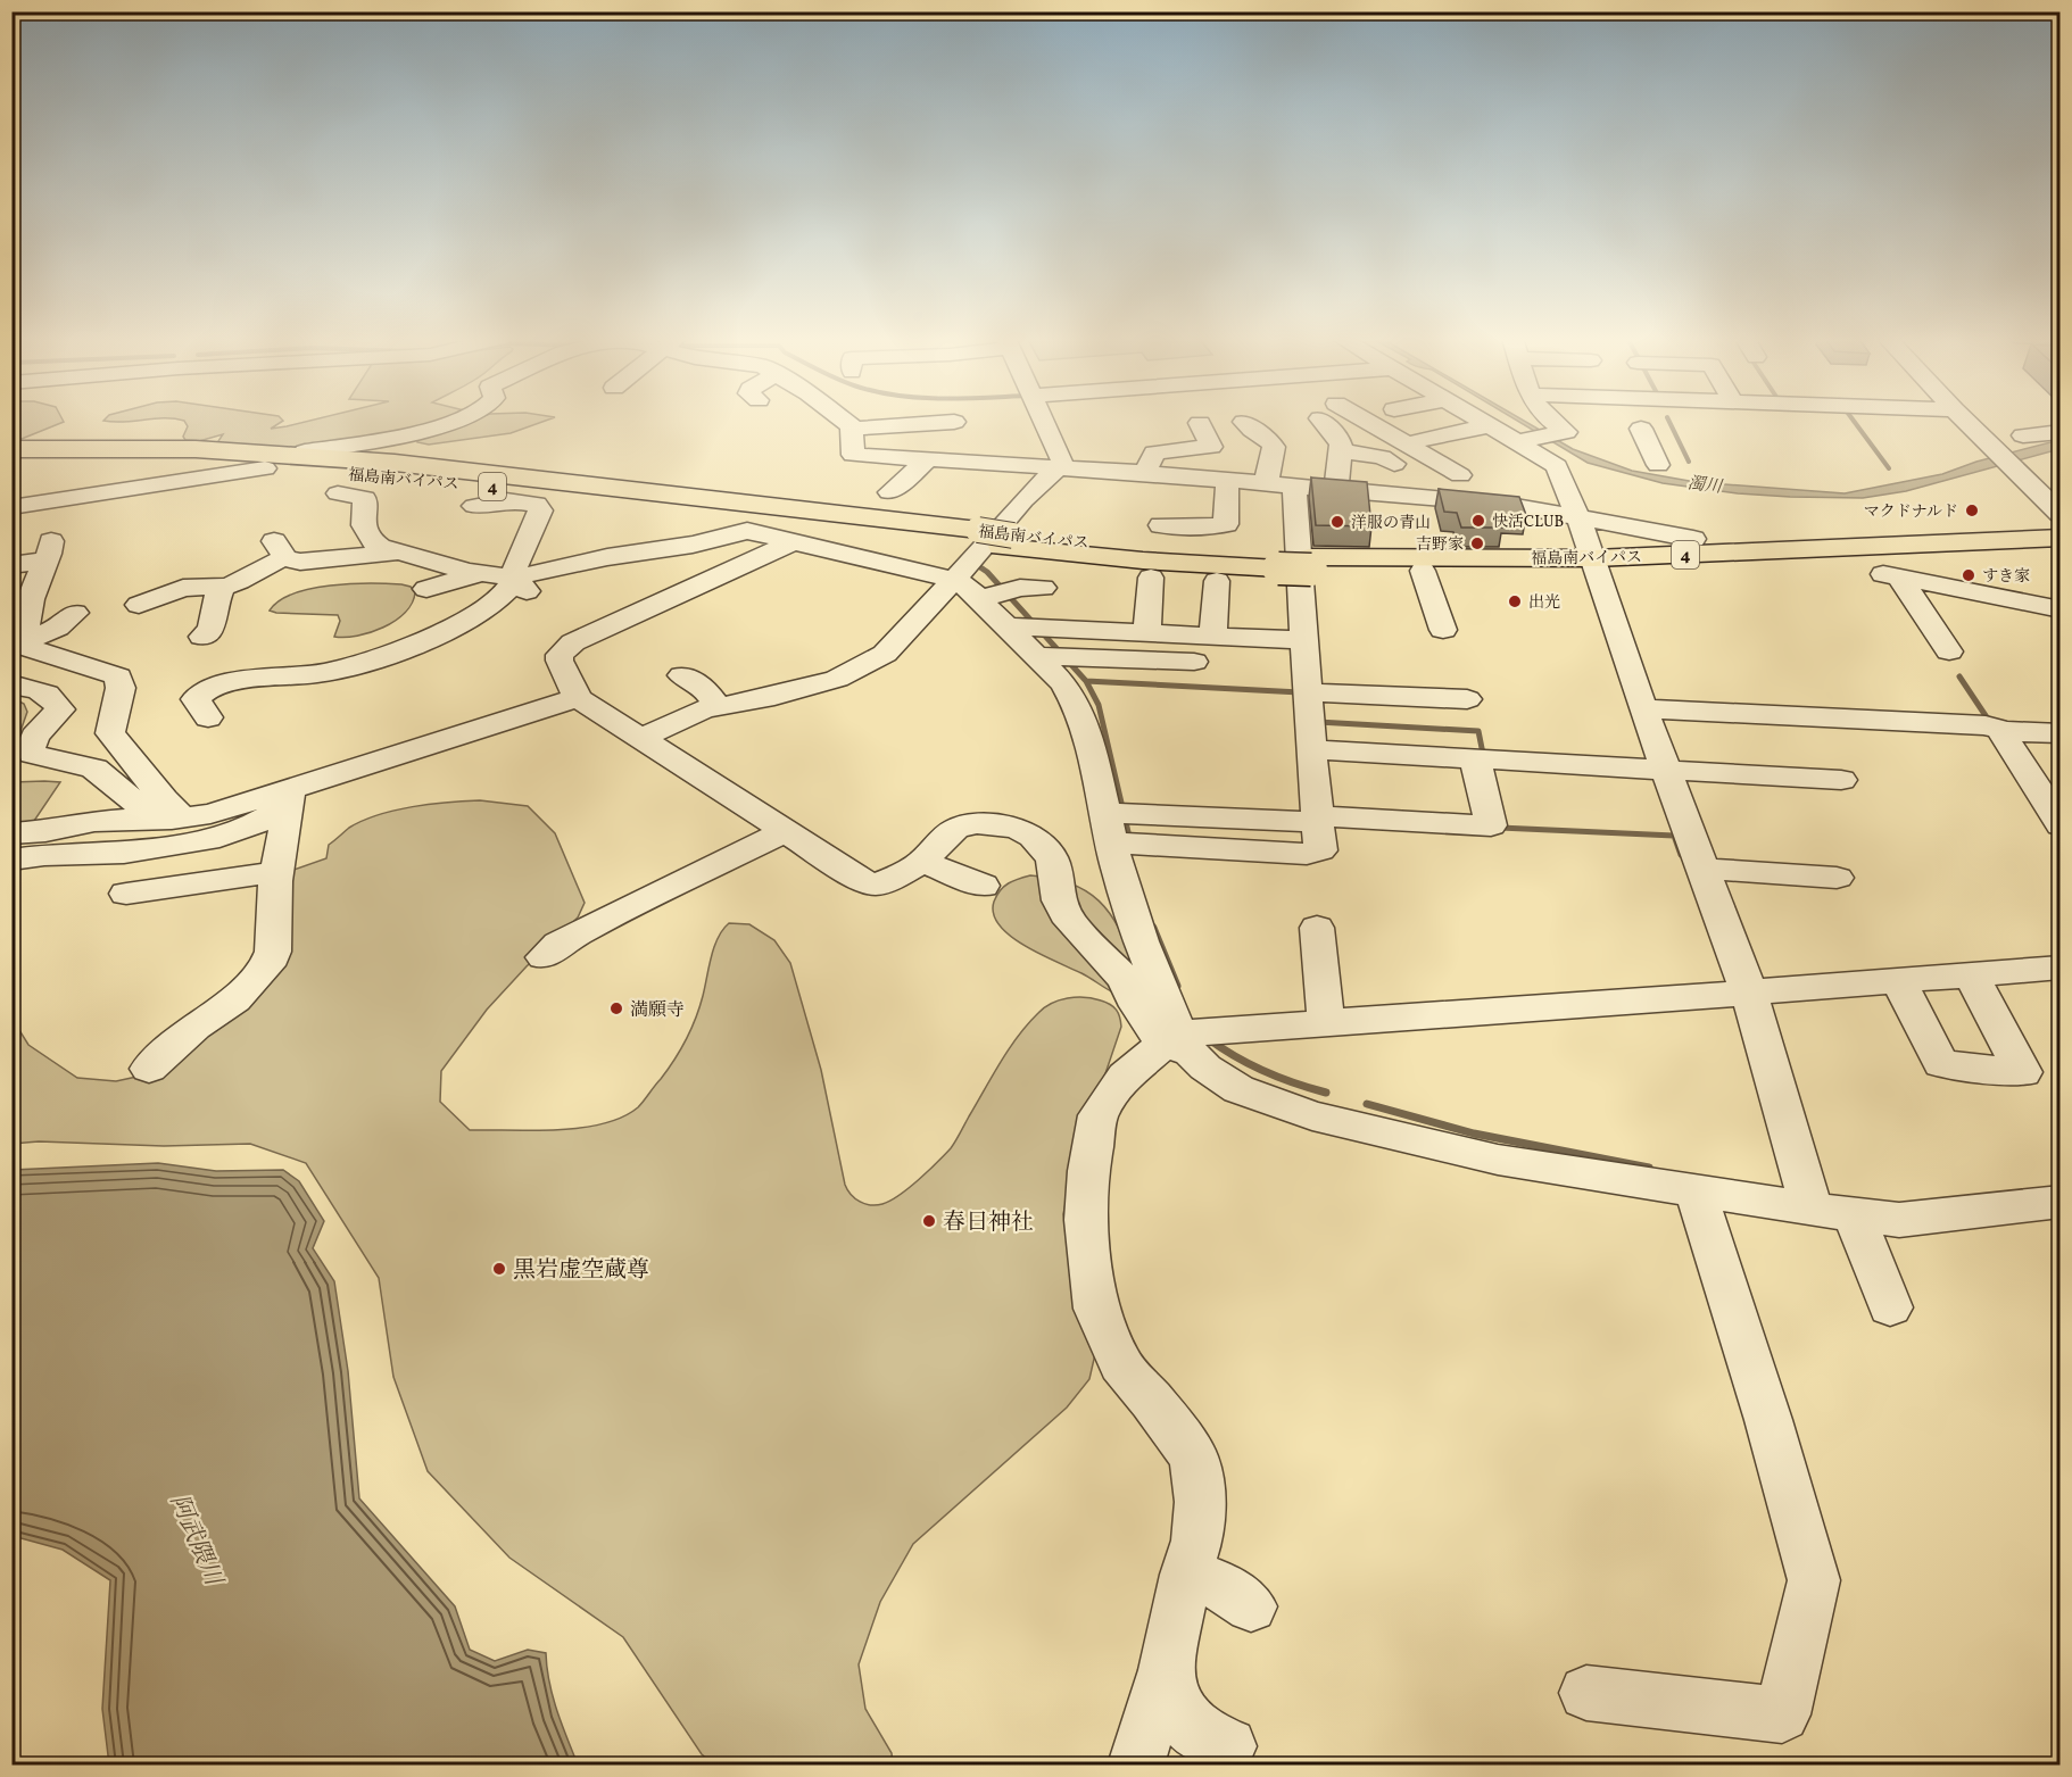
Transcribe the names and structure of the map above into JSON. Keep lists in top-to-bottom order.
{
  "streets": {
    "highway": ["福島南バイパス", "4"]
  },
  "water": ["濁川", "阿武隈川"],
  "places": [
    "マクドナルド",
    "快活CLUB",
    "洋服の青山",
    "吉野家",
    "すき家",
    "出光",
    "満願寺",
    "春日神社",
    "黒岩虚空蔵尊"
  ]
}
